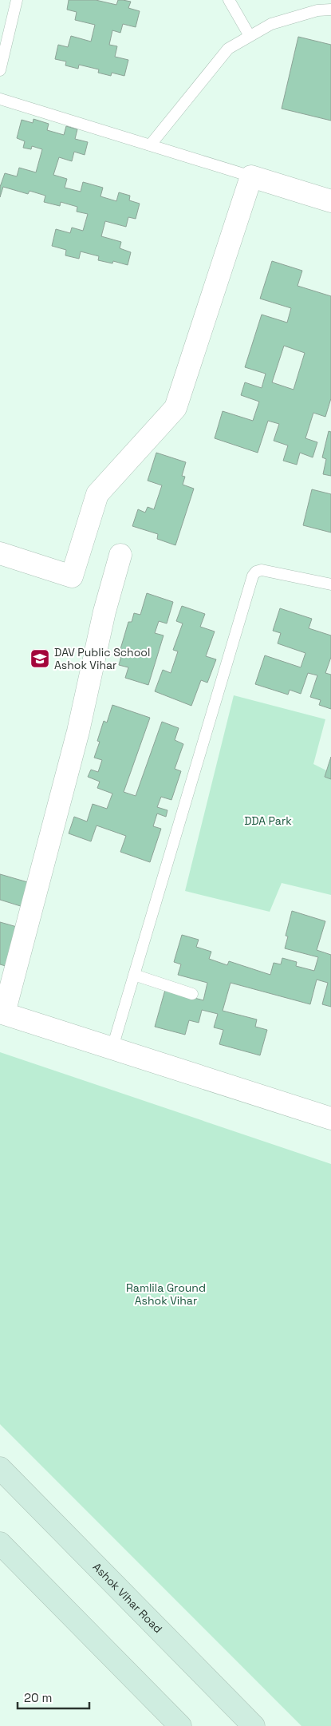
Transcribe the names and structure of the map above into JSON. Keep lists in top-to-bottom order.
{
  "streets": {
    "main road": ["Ashok Vihar Road"]
  },
  "parks": ["DDA Park", "Ramlila Ground Ashok Vihar"],
  "places": {
    "school or university": ["DAV Public School Ashok Vihar"]
  },
  "scale_bar": "20 m"
}
